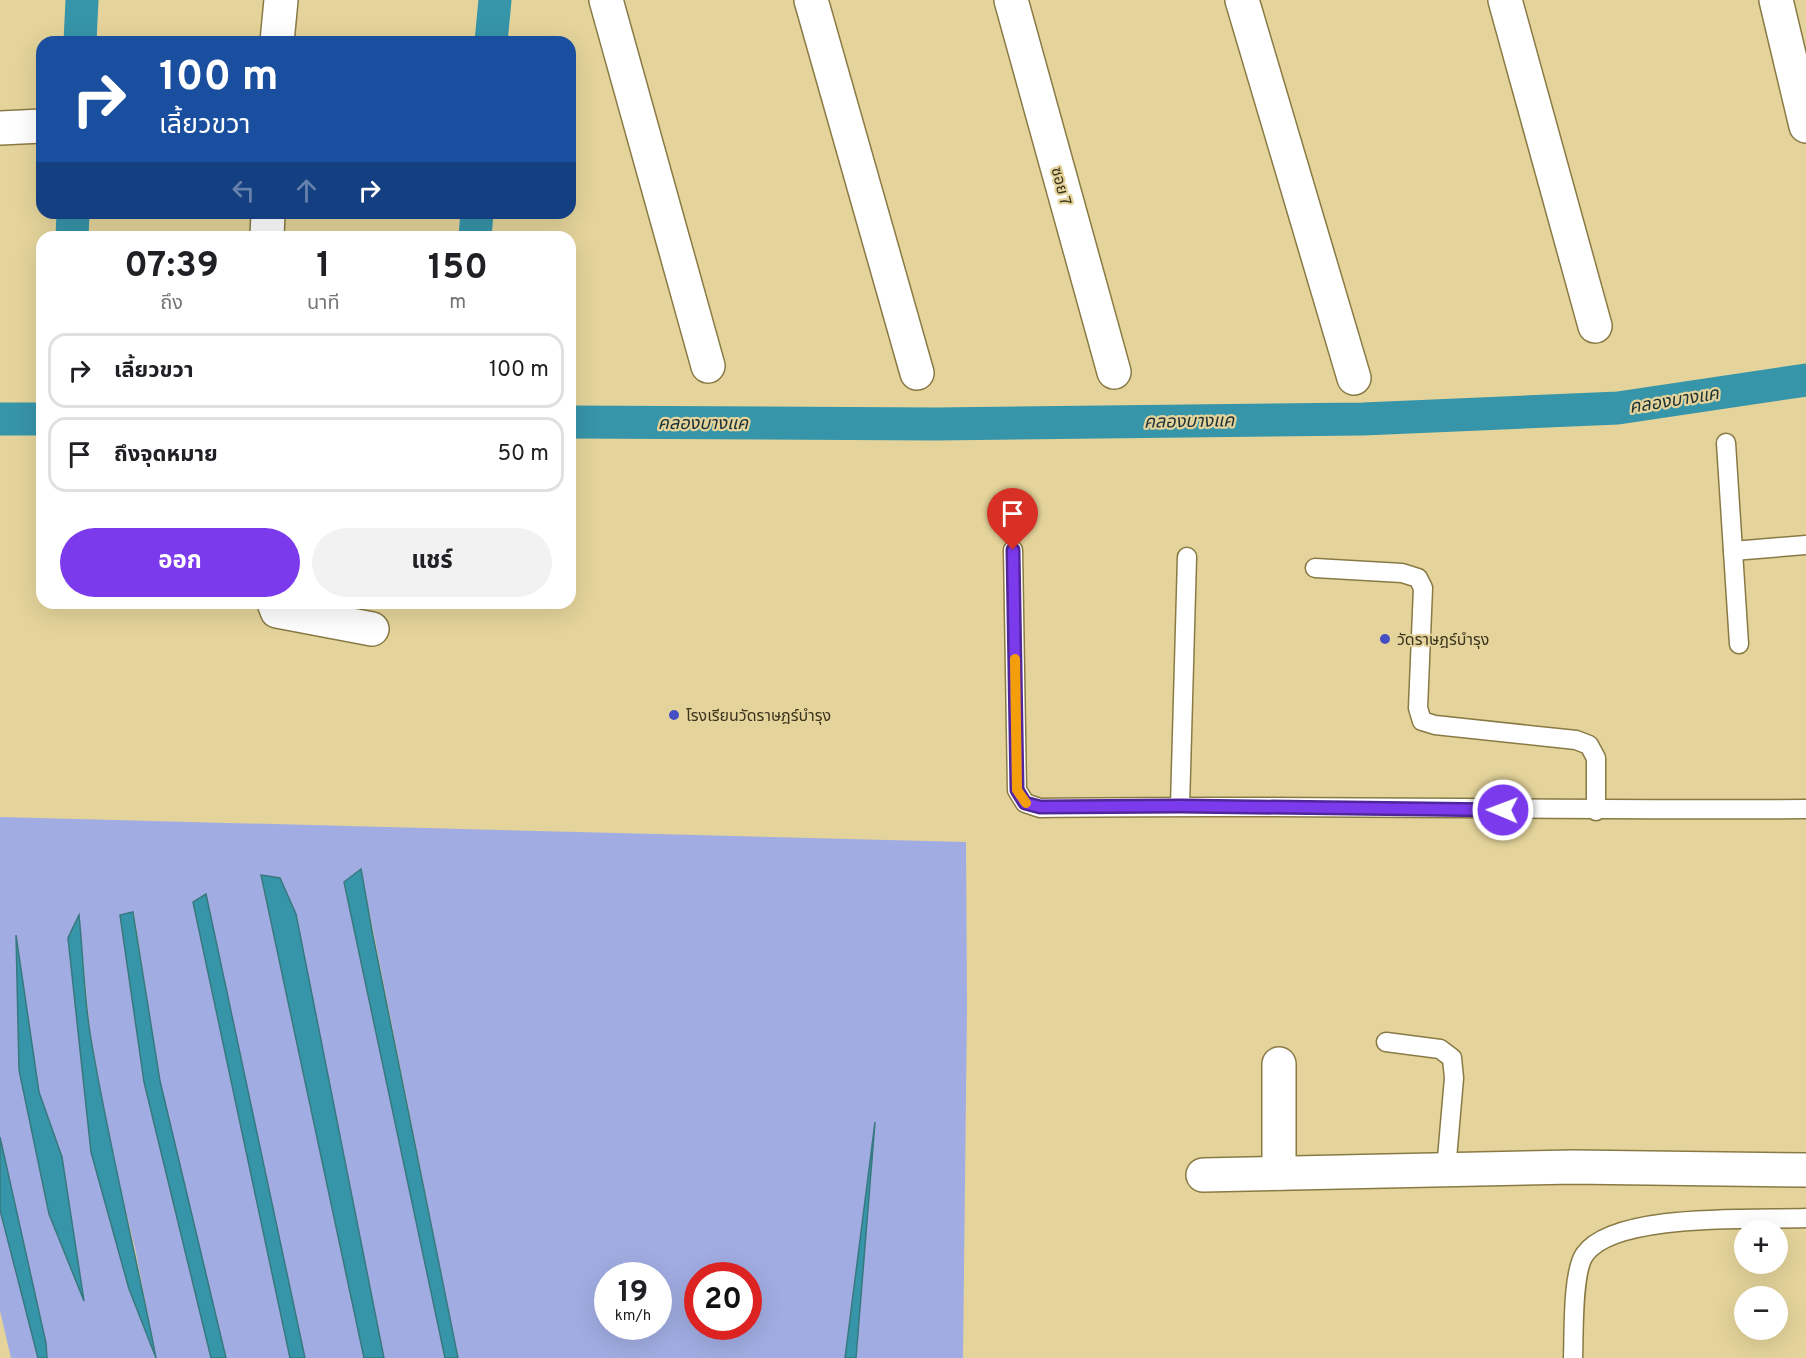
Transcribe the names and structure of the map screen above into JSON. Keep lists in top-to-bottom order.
{
  "streets": {
    "street": ["ซอย 7"]
  },
  "water": ["คลองบางแค"],
  "places": ["วัดราษฎร์บำรุง", "โรงเรียนวัดราษฎร์บำรุง"],
  "page": {
    "turn": ["100 m", "เลี้ยวขวา"],
    "eta": [
      "07:39",
      "ถึง",
      "1",
      "นาที",
      "150",
      "m"
    ],
    "list": [
      {
        "name": "เลี้ยวขวา",
        "value": "100 m"
      },
      {
        "name": "ถึงจุดหมาย",
        "value": "50 m"
      }
    ],
    "buttons": ["ออก", "แชร์"],
    "map_buttons": ["+", "−"],
    "speed": "19 km/h",
    "limit": "20"
  }
}
